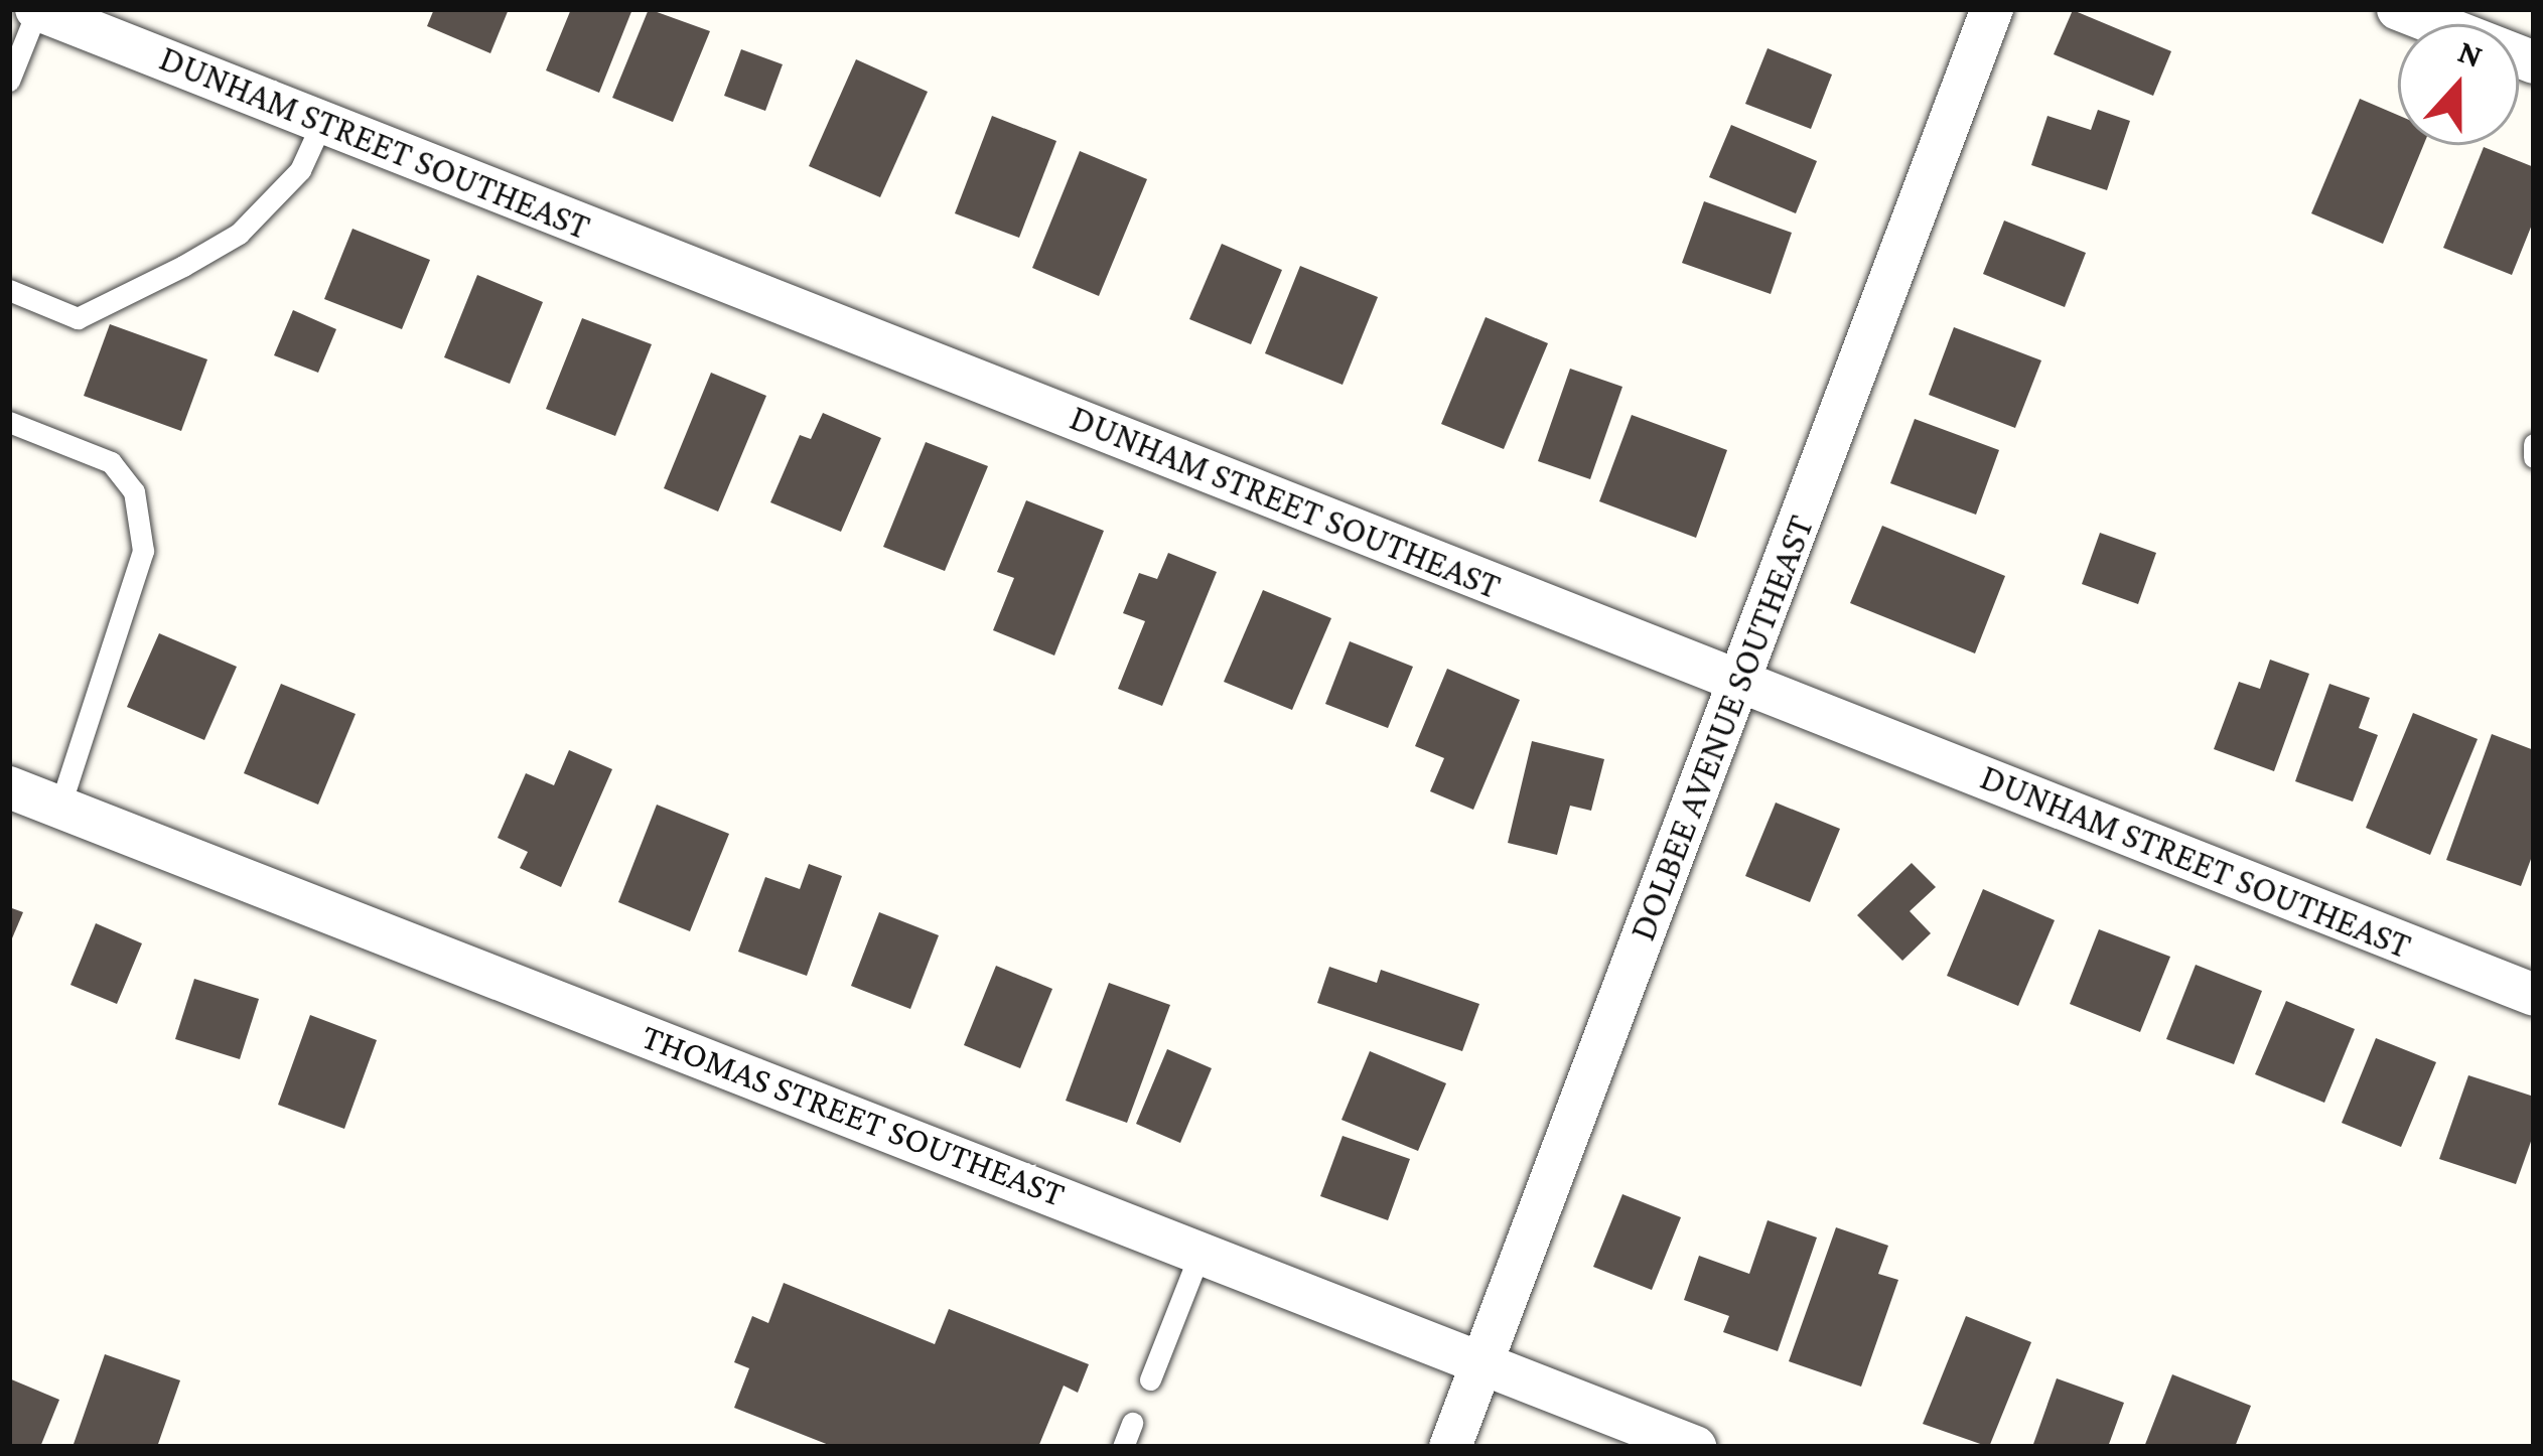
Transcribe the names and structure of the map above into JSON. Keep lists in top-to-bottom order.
{
  "streets": {
    "street": ["DUNHAM STREET SOUTHEAST", "DOLBEE AVENUE SOUTHEAST", "THOMAS STREET SOUTHEAST"]
  },
  "crossings": [
    ["DUNHAM STREET SOUTHEAST", "DOLBEE AVENUE SOUTHEAST"],
    ["DOLBEE AVENUE SOUTHEAST", "THOMAS STREET SOUTHEAST"]
  ],
  "north": "top"
}
